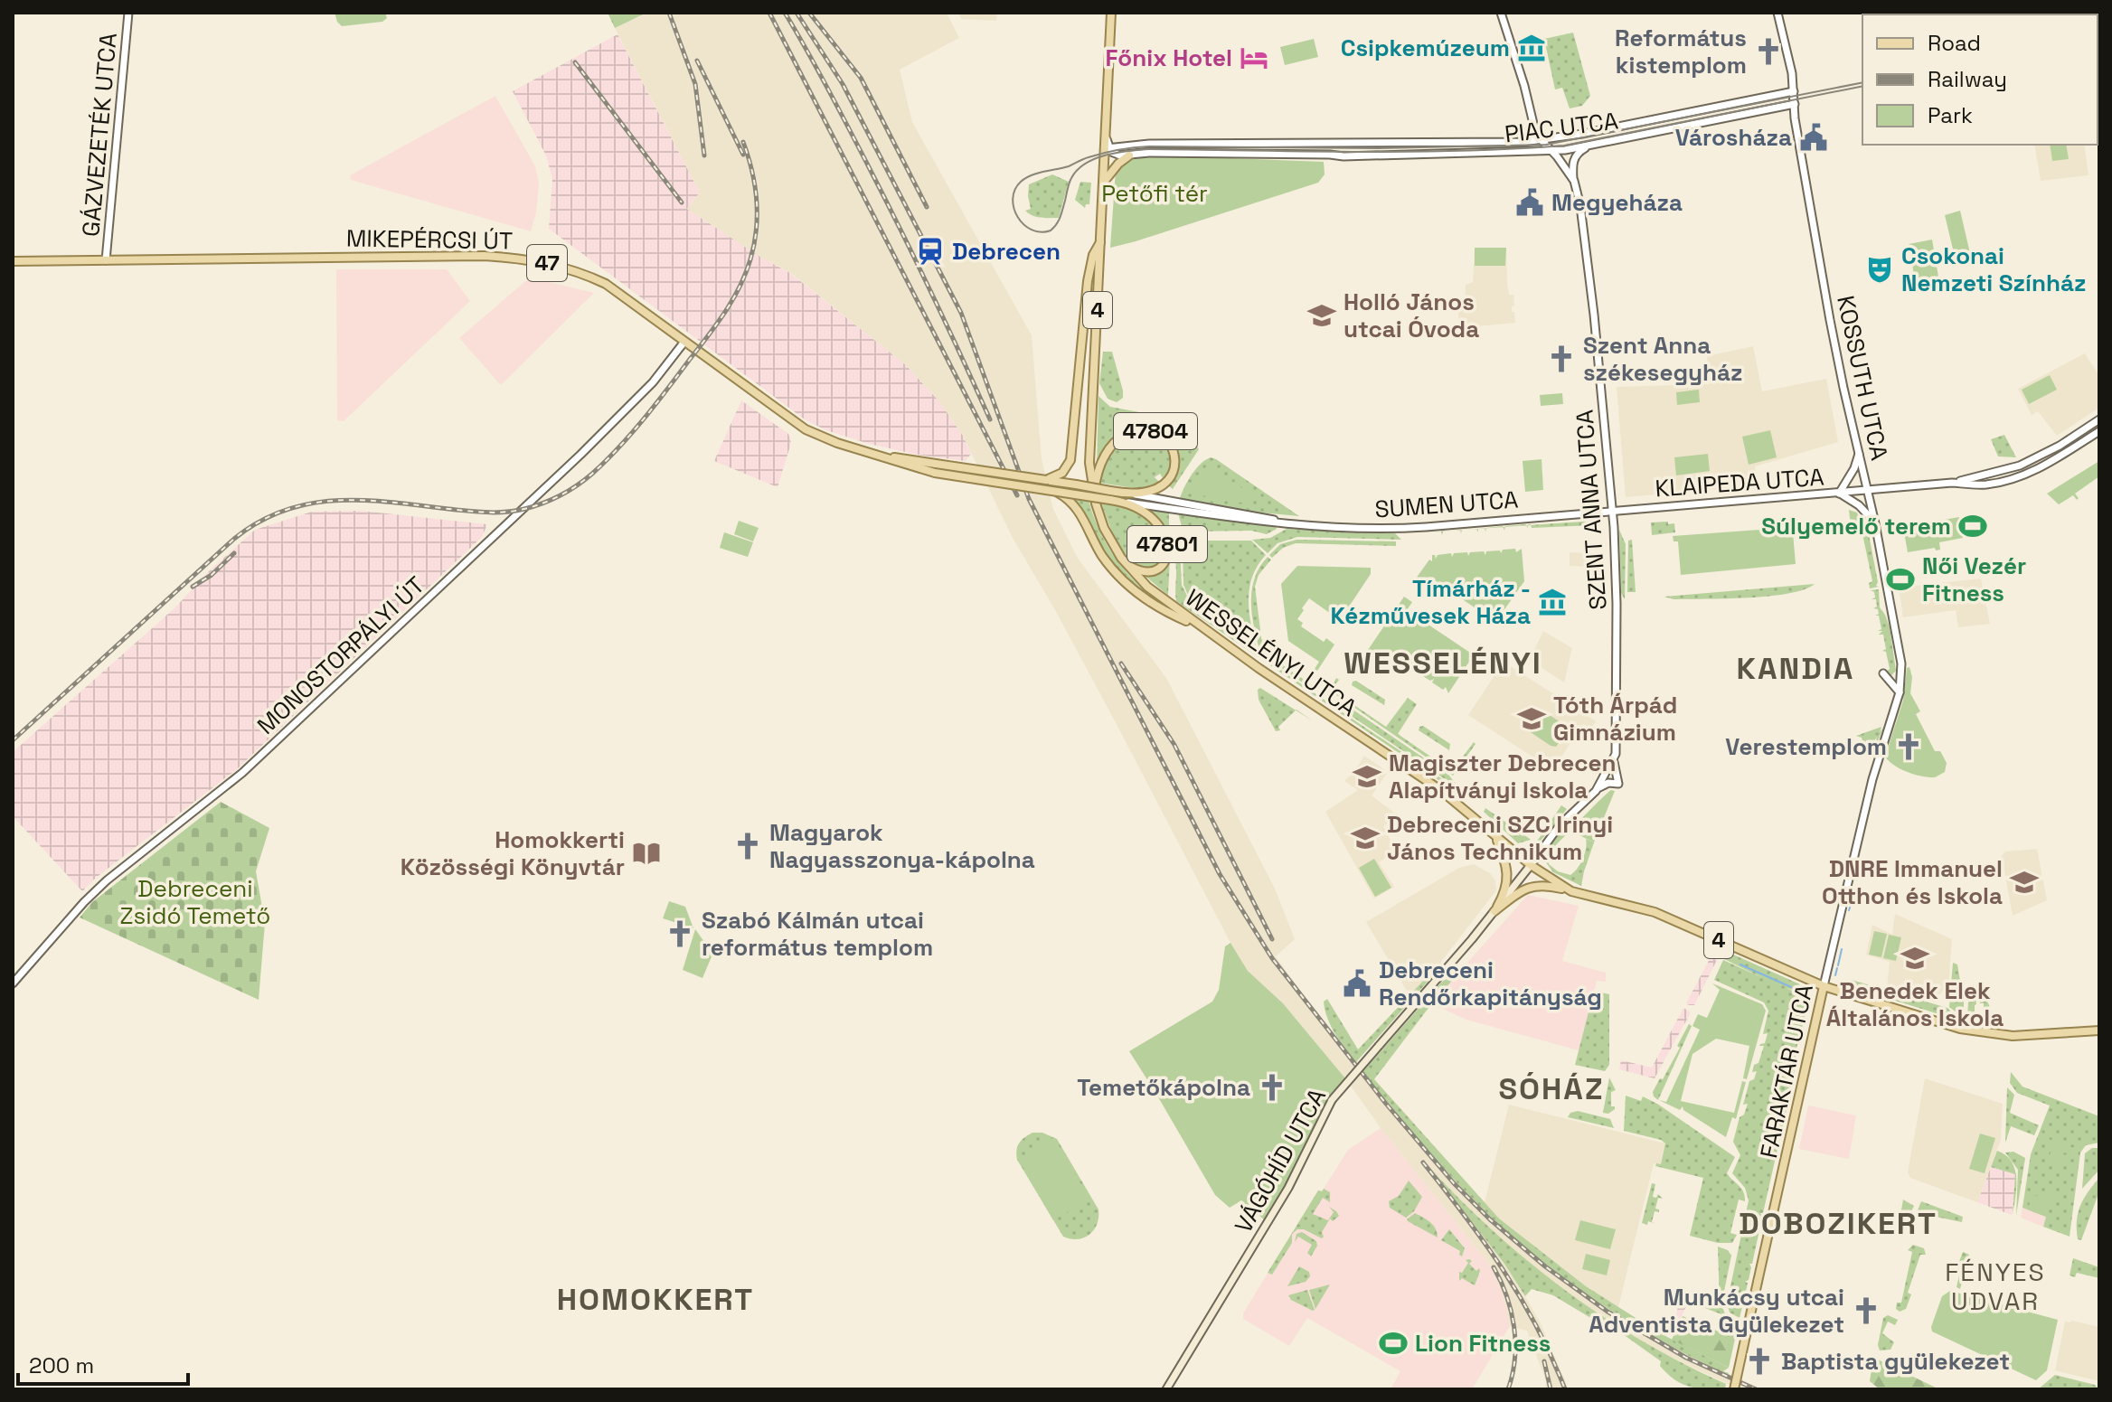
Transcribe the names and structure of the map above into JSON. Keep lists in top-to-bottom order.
{
  "streets": {
    "main road": [
      "MIKEPÉRCSI ÚT",
      "47",
      "4",
      "47804",
      "47801",
      "WESSELÉNYI UTCA",
      "FARAKTÁR UTCA",
      "VÁGÓHÍD UTCA"
    ],
    "street": [
      "PIAC UTCA",
      "GÁZVEZETÉK UTCA",
      "KOSSUTH UTCA",
      "KLAIPEDA UTCA",
      "SUMEN UTCA",
      "SZENT ANNA UTCA",
      "MONOSTORPÁLYI ÚT"
    ]
  },
  "crossings": [
    ["PIAC UTCA", "4"],
    ["PIAC UTCA", "KOSSUTH UTCA"],
    ["PIAC UTCA", "SZENT ANNA UTCA"],
    ["PIAC UTCA", "WESSELÉNYI UTCA"],
    ["GÁZVEZETÉK UTCA", "MIKEPÉRCSI ÚT"],
    ["MIKEPÉRCSI ÚT", "47"],
    ["MIKEPÉRCSI ÚT", "MONOSTORPÁLYI ÚT"],
    ["47", "47804"],
    ["47", "SUMEN UTCA"],
    ["47", "47801"],
    ["4", "SZENT ANNA UTCA"],
    ["4", "WESSELÉNYI UTCA"],
    ["4", "FARAKTÁR UTCA"],
    ["4", "VÁGÓHÍD UTCA"],
    ["KOSSUTH UTCA", "KLAIPEDA UTCA"],
    ["KOSSUTH UTCA", "FARAKTÁR UTCA"],
    ["47804", "SUMEN UTCA"],
    ["47804", "47801"],
    ["47804", "WESSELÉNYI UTCA"],
    ["KLAIPEDA UTCA", "SUMEN UTCA"],
    ["KLAIPEDA UTCA", "SZENT ANNA UTCA"],
    ["SUMEN UTCA", "SZENT ANNA UTCA"],
    ["SUMEN UTCA", "47801"],
    ["SZENT ANNA UTCA", "WESSELÉNYI UTCA"],
    ["SZENT ANNA UTCA", "VÁGÓHÍD UTCA"],
    ["47801", "WESSELÉNYI UTCA"],
    ["WESSELÉNYI UTCA", "VÁGÓHÍD UTCA"]
  ],
  "districts": [
    "WESSELÉNYI",
    "KANDIA",
    "SÓHÁZ",
    "DOBOZIKERT",
    "FÉNYES UDVAR",
    "HOMOKKERT"
  ],
  "parks": ["Petőfi tér", "Debreceni Zsidó Temető"],
  "places": {
    "museum": ["Csipkemúzeum", "Tímárház - Kézművesek Háza"],
    "church": [
      "Református kistemplom",
      "Szent Anna székesegyház",
      "Verestemplom",
      "Magyarok Nagyasszonya-kápolna",
      "Szabó Kálmán utcai református templom",
      "Temetőkápolna",
      "Munkácsy utcai Adventista Gyülekezet",
      "Baptista gyülekezet"
    ],
    "hotel": ["Főnix Hotel"],
    "public building": ["Városháza", "Megyeháza", "Debreceni Rendőrkapitányság"],
    "station": ["Debrecen"],
    "theatre": ["Csokonai Nemzeti Színház"],
    "school or university": [
      "Holló János utcai Óvoda",
      "Tóth Árpád Gimnázium",
      "Magiszter Debrecen Alapítványi Iskola",
      "Debreceni SZC Irinyi János Technikum",
      "DNRE Immanuel Otthon és Iskola",
      "Benedek Elek Általános Iskola"
    ],
    "sports": ["Súlyemelő terem", "Női Vezér Fitness", "Lion Fitness"],
    "library": ["Homokkerti Közösségi Könyvtár"]
  },
  "legend": ["Road", "Railway", "Park"],
  "scale_bar": "200 m"
}
